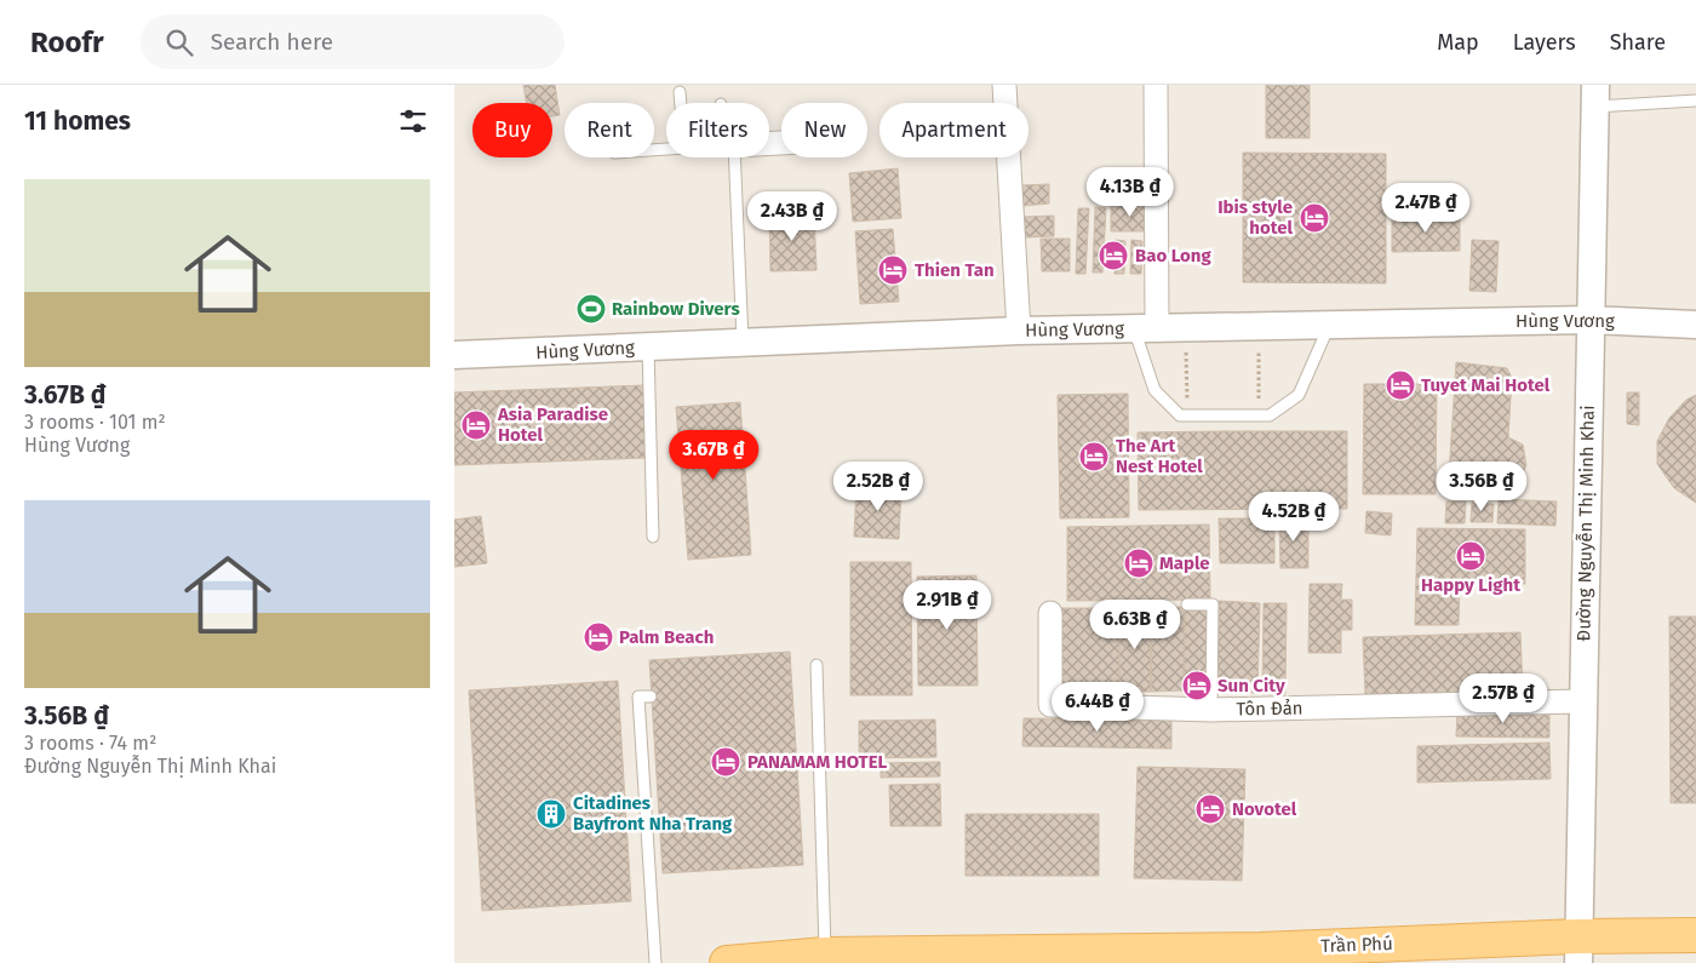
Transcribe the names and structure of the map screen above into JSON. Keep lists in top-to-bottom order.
{
  "streets": {
    "main road": ["Trần Phú"],
    "street": ["Hùng Vương", "Đường Nguyễn Thị Minh Khai", "Tôn Đản"]
  },
  "crossings": [
    ["Hùng Vương", "Đường Nguyễn Thị Minh Khai"],
    ["Đường Nguyễn Thị Minh Khai", "Tôn Đản"],
    ["Đường Nguyễn Thị Minh Khai", "Trần Phú"]
  ],
  "places": {
    "hotel": [
      "Ibis style hotel",
      "Bao Long",
      "Thien Tan",
      "Tuyet Mai Hotel",
      "Asia Paradise Hotel",
      "The Art Nest Hotel",
      "Happy Light",
      "Maple",
      "Palm Beach",
      "Sun City",
      "PANAMAM HOTEL",
      "Novotel"
    ],
    "sports": ["Rainbow Divers"],
    "building": ["Citadines Bayfront Nha Trang"]
  },
  "page": {
    "header": "Roofr",
    "search": "Search here",
    "nav": ["Map", "Layers", "Share"],
    "heading": "11 homes",
    "chip": [
      "Buy",
      "Rent",
      "Filters",
      "New",
      "Apartment"
    ],
    "list": [
      {
        "name": "3.67B ₫",
        "note": "3 rooms · 101 m² · Hùng Vương"
      },
      {
        "name": "3.56B ₫",
        "note": "3 rooms · 74 m² · Đường Nguyễn Thị Minh Khai"
      }
    ],
    "price": [
      "4.13B ₫",
      "2.47B ₫",
      "2.43B ₫",
      "3.67B ₫",
      "2.52B ₫",
      "3.56B ₫",
      "4.52B ₫",
      "2.91B ₫",
      "6.63B ₫",
      "2.57B ₫",
      "6.44B ₫"
    ]
  }
}
